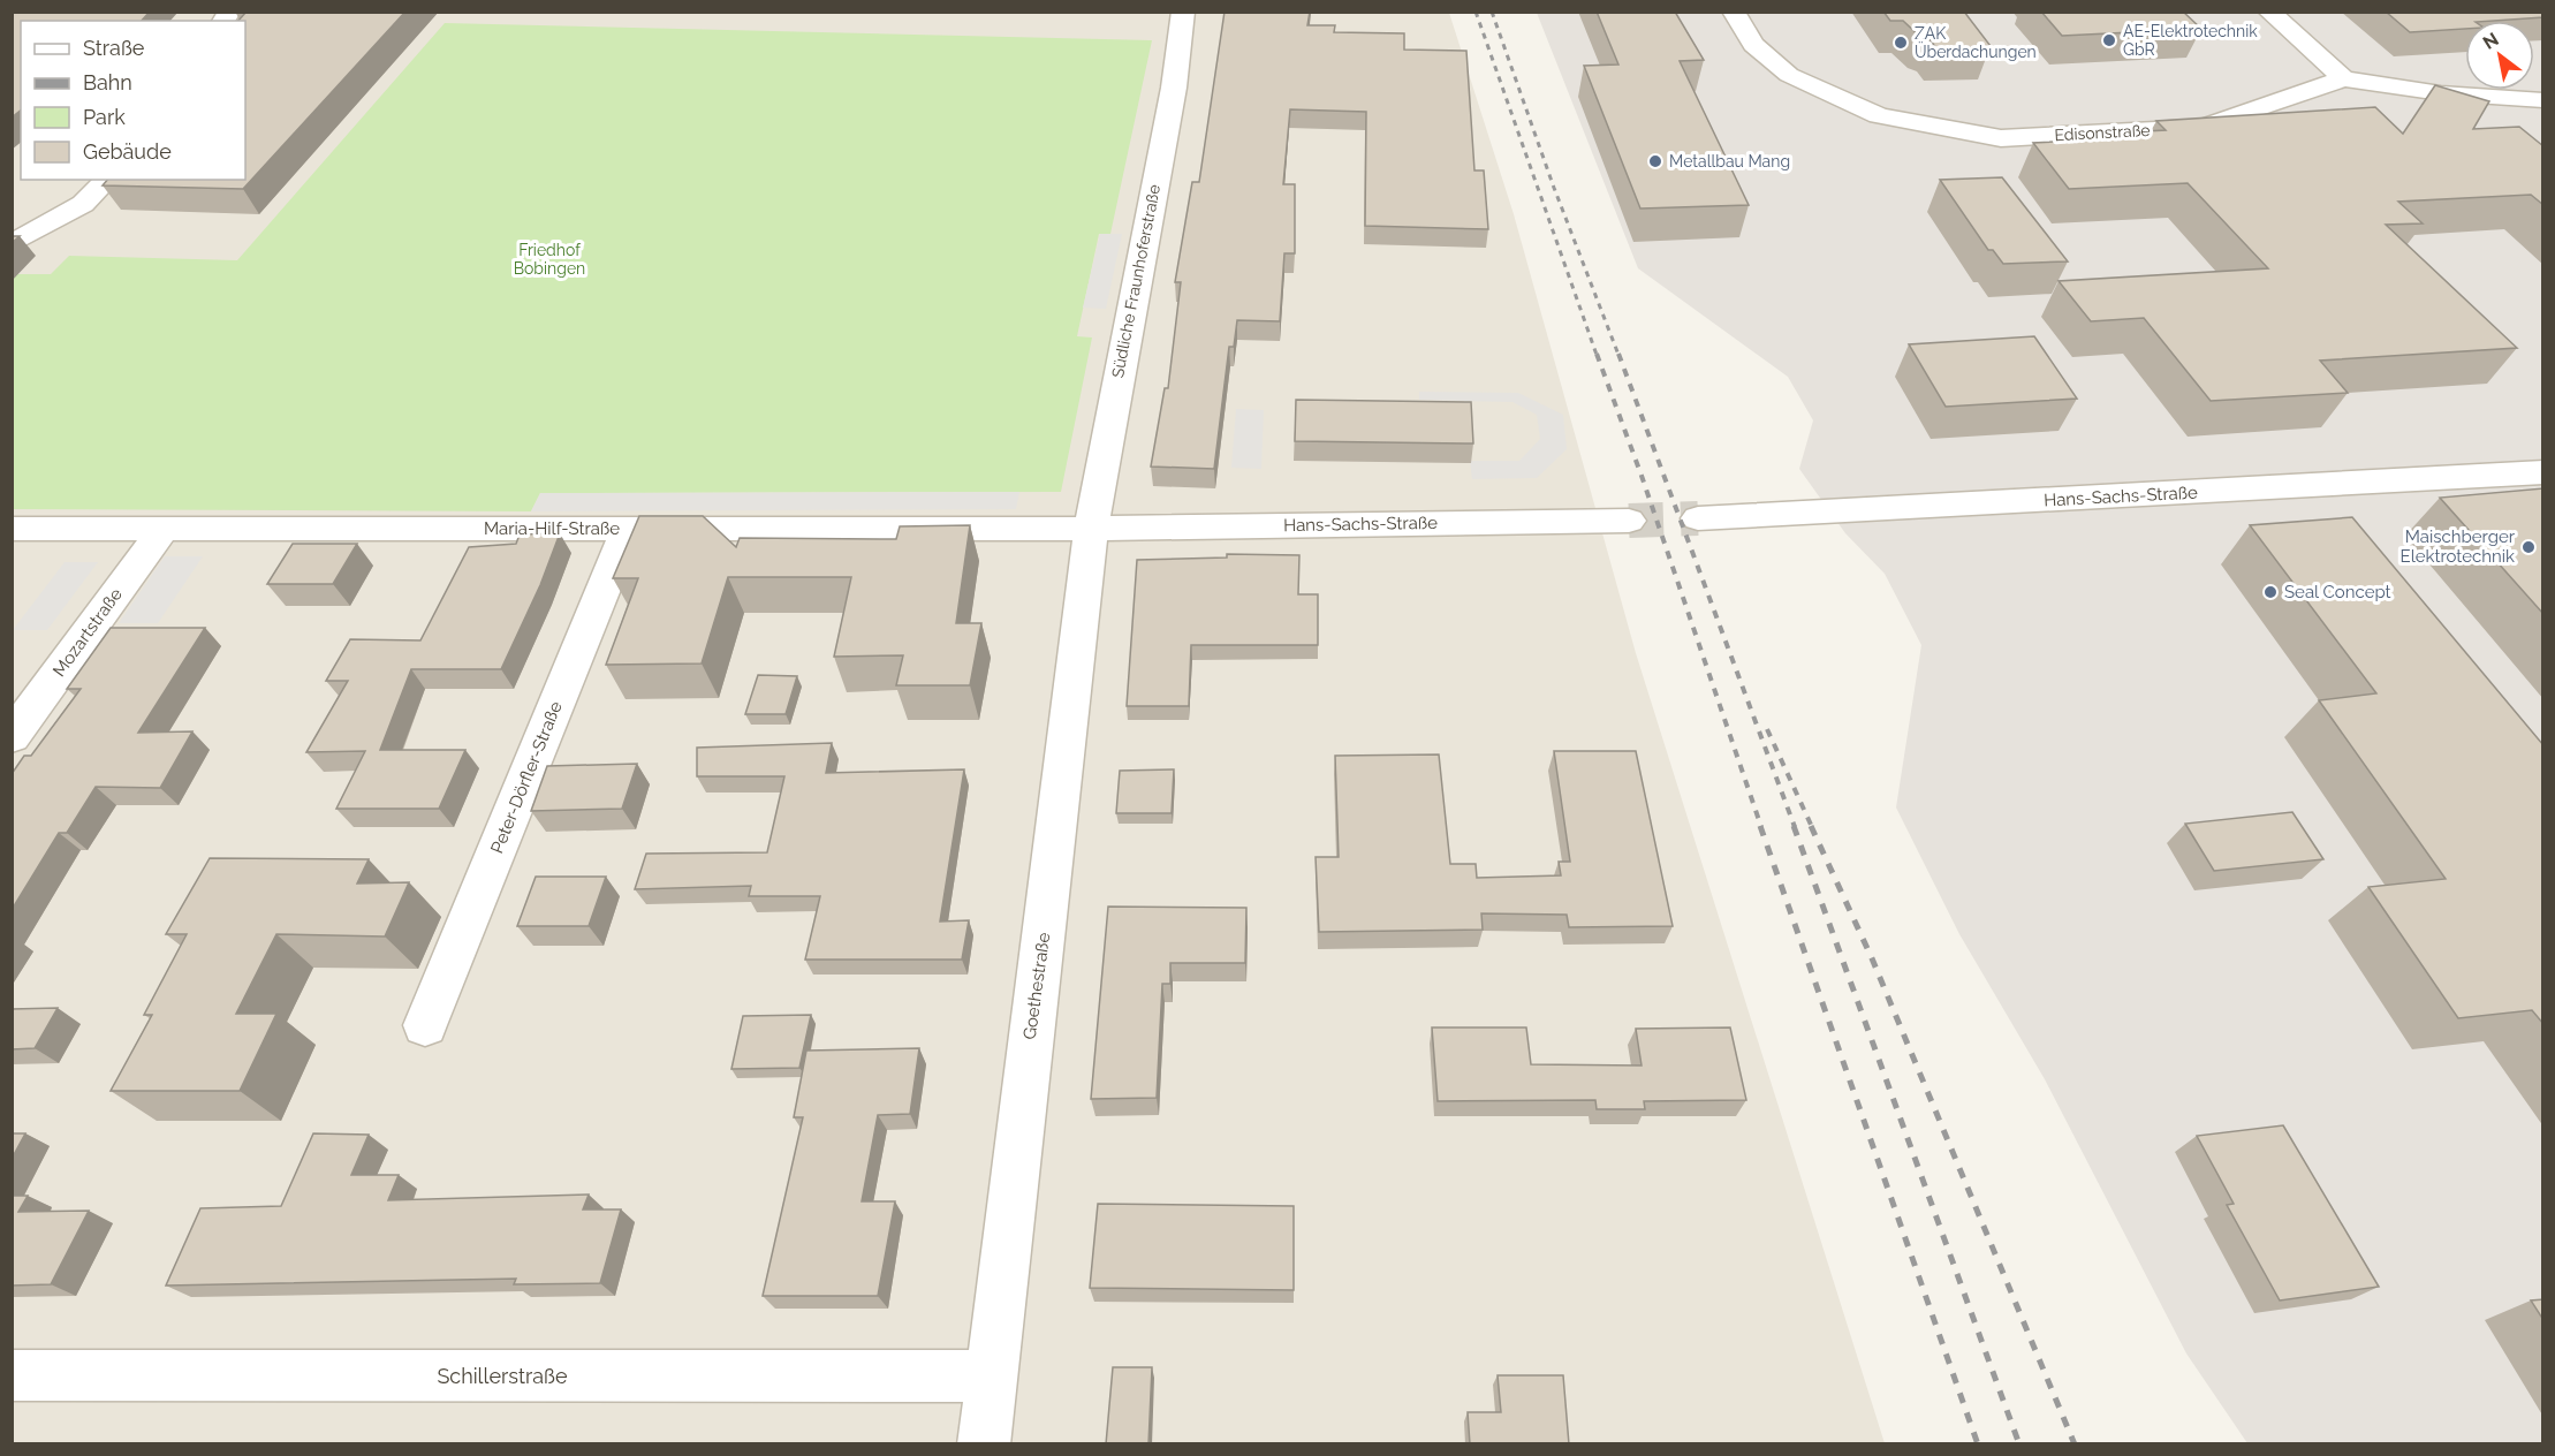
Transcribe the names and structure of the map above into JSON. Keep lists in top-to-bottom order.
{
  "streets": {
    "street": [
      "Edisonstraße",
      "Südliche Fraunhoferstraße",
      "Hans-Sachs-Straße",
      "Maria-Hilf-Straße",
      "Mozartstraße",
      "Peter-Dörfler-Straße",
      "Goethestraße",
      "Schillerstraße"
    ]
  },
  "crossings": [
    ["Südliche Fraunhoferstraße", "Hans-Sachs-Straße"],
    ["Südliche Fraunhoferstraße", "Maria-Hilf-Straße"],
    ["Südliche Fraunhoferstraße", "Goethestraße"],
    ["Hans-Sachs-Straße", "Maria-Hilf-Straße"],
    ["Hans-Sachs-Straße", "Goethestraße"],
    ["Maria-Hilf-Straße", "Mozartstraße"],
    ["Maria-Hilf-Straße", "Peter-Dörfler-Straße"],
    ["Maria-Hilf-Straße", "Goethestraße"],
    ["Goethestraße", "Schillerstraße"]
  ],
  "parks": ["Friedhof Bobingen"],
  "places": [
    "AE-Elektrotechnik GbR",
    "ZAK Überdachungen",
    "Metallbau Mang",
    "Maischberger Elektrotechnik",
    "Seal Concept"
  ],
  "legend": [
    "Straße",
    "Bahn",
    "Park",
    "Gebäude"
  ],
  "north": "top left"
}
